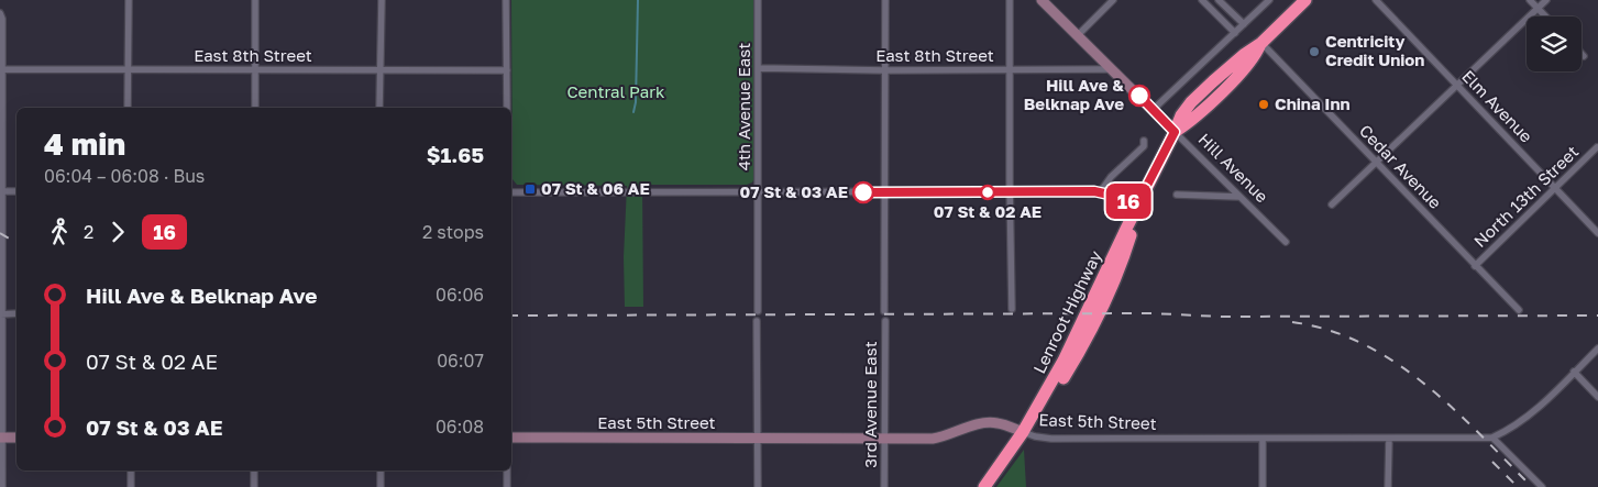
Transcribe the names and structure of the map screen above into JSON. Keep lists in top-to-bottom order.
{
  "streets": {
    "highway": ["Lenroot Highway"],
    "street": [
      "East 8th Street",
      "4th Avenue East",
      "Elm Avenue",
      "Cedar Avenue",
      "Hill Avenue",
      "North 13th Street",
      "3rd Avenue East",
      "East 5th Street"
    ]
  },
  "crossings": [
    ["East 8th Street", "4th Avenue East"],
    ["East 8th Street", "Hill Avenue"],
    ["Elm Avenue", "North 13th Street"],
    ["Cedar Avenue", "North 13th Street"],
    ["Hill Avenue", "Lenroot Highway"],
    ["Lenroot Highway", "East 5th Street"],
    ["3rd Avenue East", "East 5th Street"]
  ],
  "parks": ["Central Park"],
  "places": {
    "other": [
      "Centricity Credit Union",
      "Hill Ave & Belknap Ave",
      "China Inn",
      "07 St & 03 AE",
      "07 St & 02 AE"
    ],
    "transit": ["07 St & 06 AE"]
  },
  "lines": ["bus line 16"],
  "page": {
    "on_map": "16",
    "heading": ["4 min", "06:04 – 06:08 · Bus", "$1.65"],
    "legs": ["2", "16", "2 stops"],
    "list": [
      {
        "name": "Hill Ave & Belknap Ave",
        "value": "06:06"
      },
      {
        "name": "07 St & 02 AE",
        "value": "06:07"
      },
      {
        "name": "07 St & 03 AE",
        "value": "06:08"
      }
    ]
  }
}
